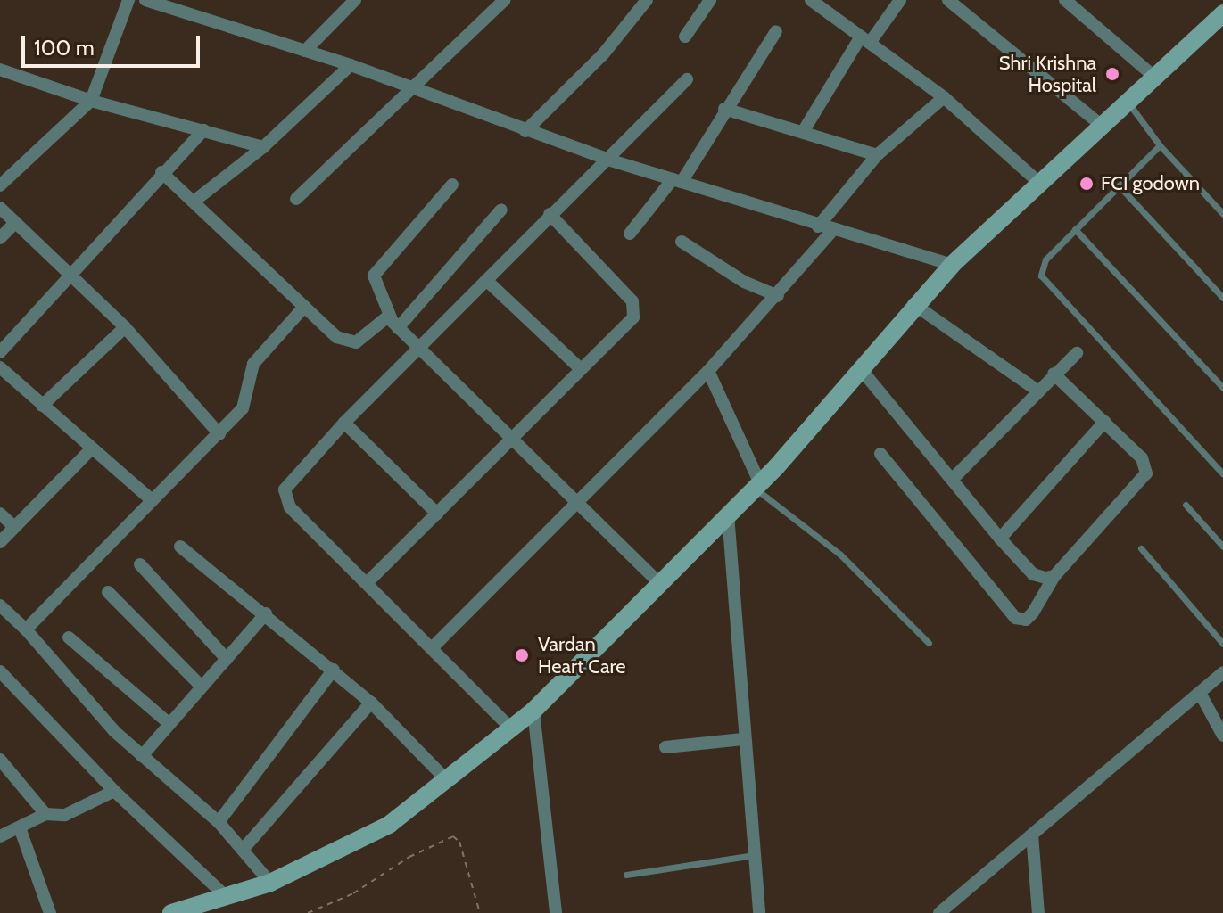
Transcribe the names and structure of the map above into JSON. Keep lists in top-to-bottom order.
{
  "places": ["Shri Krishna Hospital", "FCI godown", "Vardan Heart Care"],
  "scale_bar": "100 m"
}
